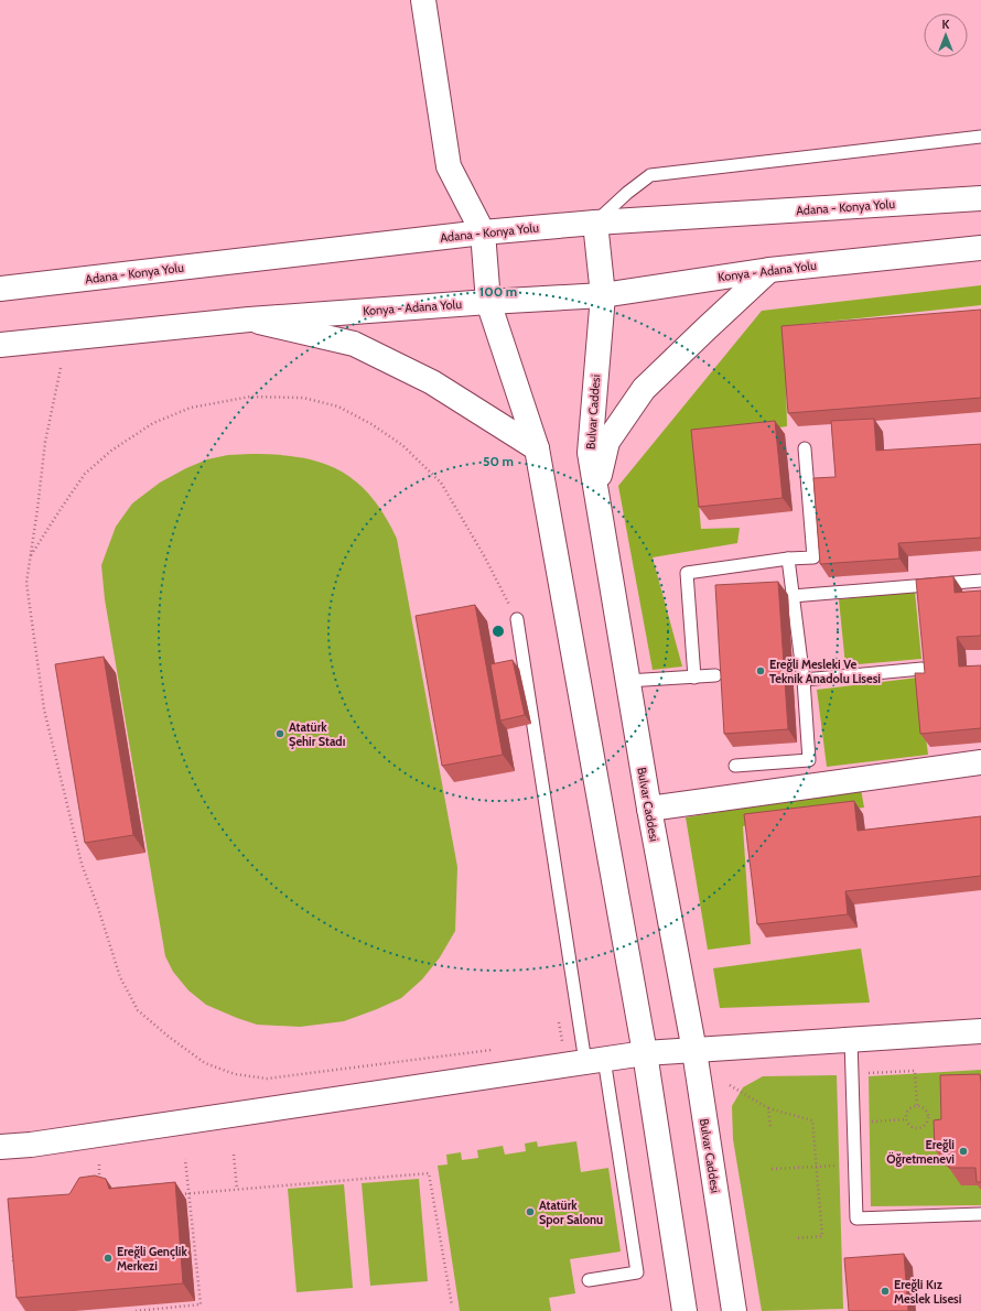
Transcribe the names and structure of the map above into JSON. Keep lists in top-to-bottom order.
{
  "streets": {
    "main road": ["Adana - Konya Yolu", "Konya - Adana Yolu", "Bulvar Caddesi"]
  },
  "crossings": [
    ["Adana - Konya Yolu", "Bulvar Caddesi"],
    ["Konya - Adana Yolu", "Bulvar Caddesi"]
  ],
  "places": [
    "Ereğli Mesleki Ve Teknik Anadolu Lisesi",
    "Atatürk Şehir Stadı",
    "Ereğli Öğretmenevi",
    "Atatürk Spor Salonu",
    "Ereğli Gençlik Merkezi",
    "Ereğli Kız Meslek Lisesi"
  ],
  "north": "top",
  "rings": ["100 m", "50 m"]
}
